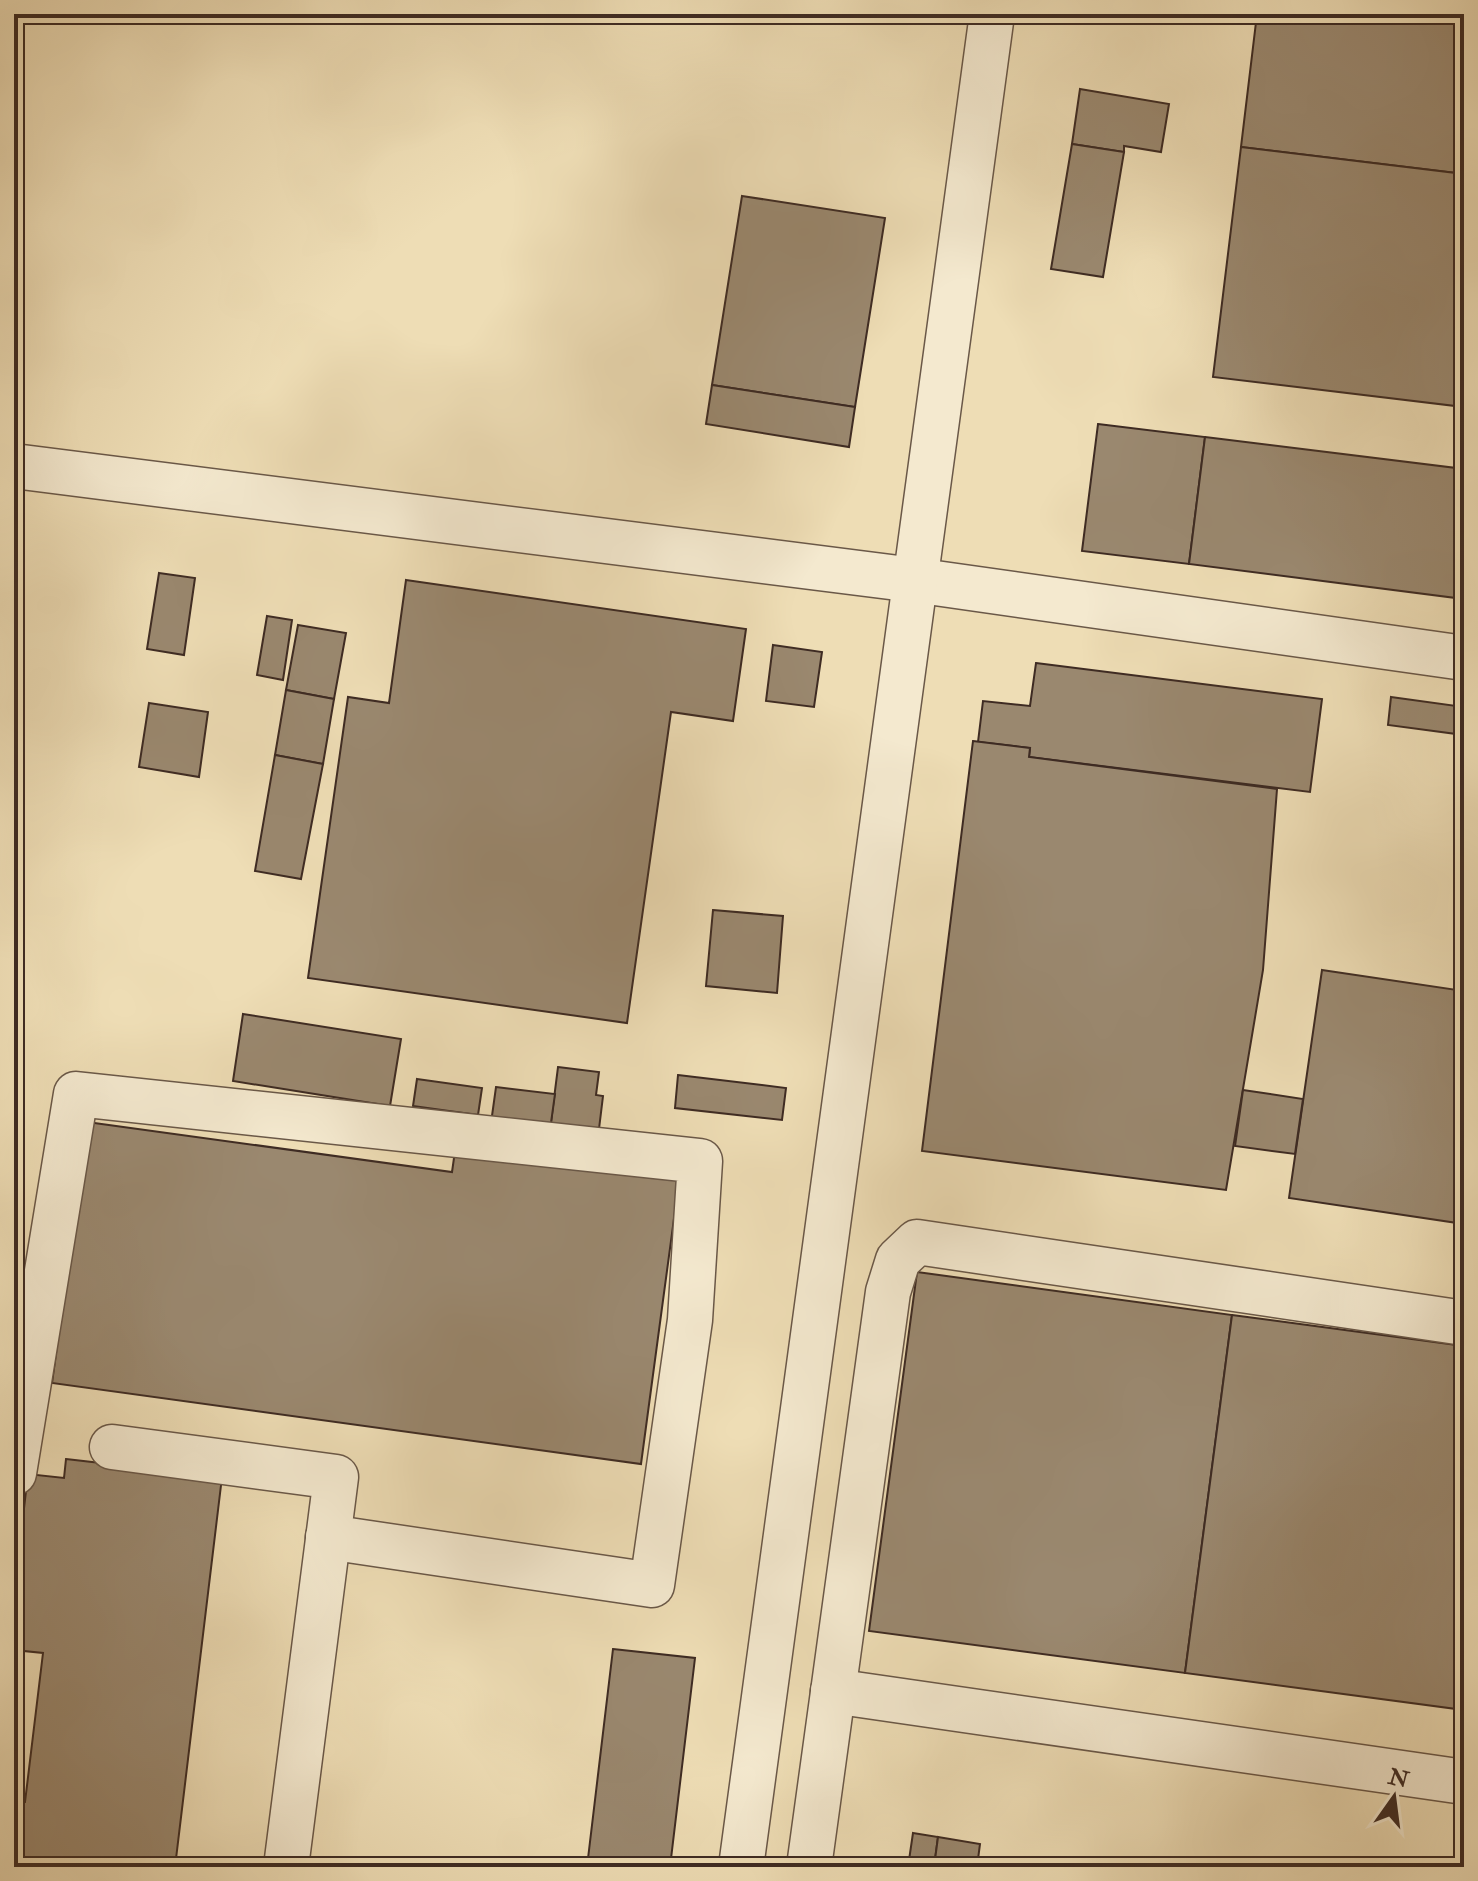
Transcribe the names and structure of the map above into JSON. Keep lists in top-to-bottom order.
{
  "north": "top"
}
